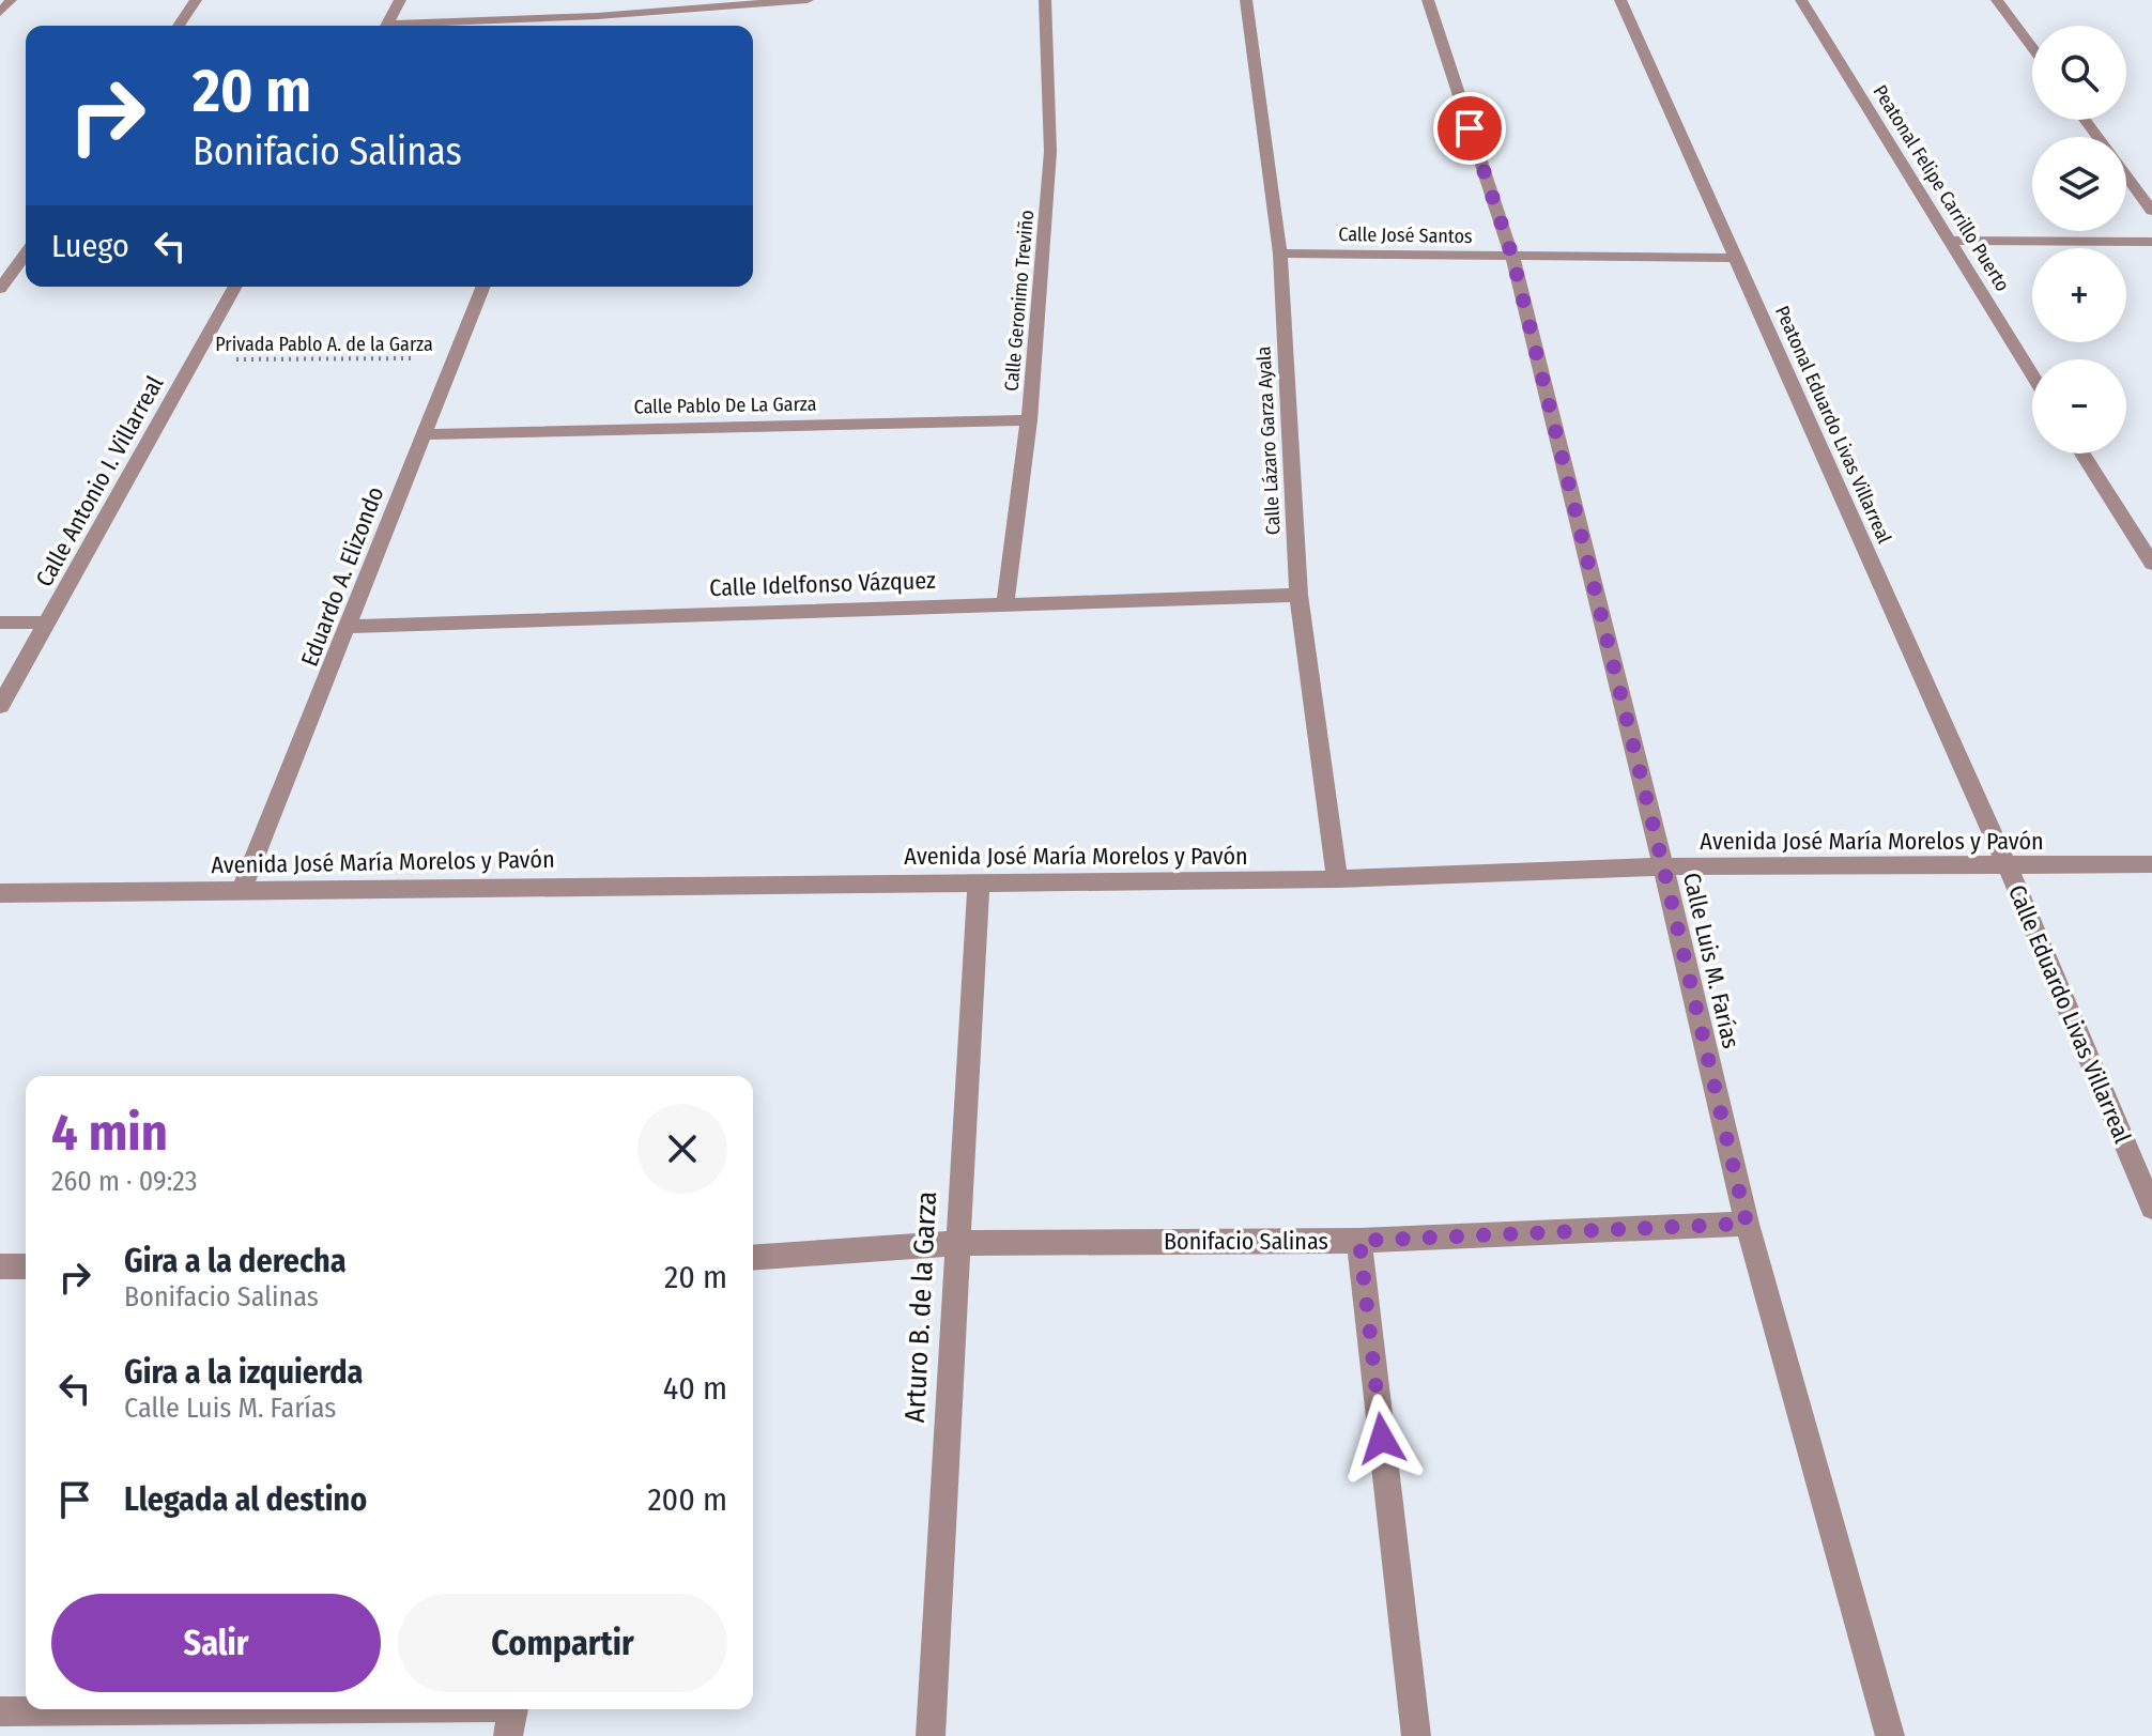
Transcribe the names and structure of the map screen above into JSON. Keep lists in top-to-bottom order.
{
  "streets": {
    "street": [
      "Peatonal Felipe Carrillo Puerto",
      "Calle José Santos",
      "Calle Geronimo Treviño",
      "Calle Pablo De La Garza",
      "Peatonal Eduardo Livas Villarreal",
      "Calle Lázaro Garza Ayala",
      "Calle Antonio I. Villarreal",
      "Eduardo A. Elizondo",
      "Calle Idelfonso Vázquez",
      "Avenida José María Morelos y Pavón",
      "Calle Luis M. Farías",
      "Calle Eduardo Livas Villarreal",
      "Bonifacio Salinas",
      "Arturo B. de la Garza"
    ],
    "path": ["Privada Pablo A. de la Garza"]
  },
  "crossings": [
    ["Calle José Santos", "Peatonal Eduardo Livas Villarreal"],
    ["Calle José Santos", "Calle Lázaro Garza Ayala"],
    ["Calle José Santos", "Calle Luis M. Farías"],
    ["Calle Geronimo Treviño", "Calle Pablo De La Garza"],
    ["Calle Geronimo Treviño", "Calle Idelfonso Vázquez"],
    ["Privada Pablo A. de la Garza", "Calle Antonio I. Villarreal"],
    ["Privada Pablo A. de la Garza", "Eduardo A. Elizondo"],
    ["Calle Pablo De La Garza", "Eduardo A. Elizondo"],
    ["Peatonal Eduardo Livas Villarreal", "Avenida José María Morelos y Pavón"],
    ["Peatonal Eduardo Livas Villarreal", "Calle Eduardo Livas Villarreal"],
    ["Calle Lázaro Garza Ayala", "Calle Idelfonso Vázquez"],
    ["Calle Lázaro Garza Ayala", "Avenida José María Morelos y Pavón"],
    ["Eduardo A. Elizondo", "Calle Idelfonso Vázquez"],
    ["Eduardo A. Elizondo", "Avenida José María Morelos y Pavón"],
    ["Avenida José María Morelos y Pavón", "Calle Luis M. Farías"],
    ["Avenida José María Morelos y Pavón", "Calle Eduardo Livas Villarreal"],
    ["Avenida José María Morelos y Pavón", "Arturo B. de la Garza"],
    ["Calle Luis M. Farías", "Bonifacio Salinas"],
    ["Bonifacio Salinas", "Arturo B. de la Garza"]
  ],
  "page": {
    "map_buttons": ["+", "−"],
    "turn": ["20 m", "Bonifacio Salinas"],
    "then": "Luego",
    "heading": ["4 min", "260 m · 09:23"],
    "list": [
      {
        "name": "Gira a la derecha",
        "note": "Bonifacio Salinas",
        "value": "20 m"
      },
      {
        "name": "Gira a la izquierda",
        "note": "Calle Luis M. Farías",
        "value": "40 m"
      },
      {
        "name": "Llegada al destino",
        "value": "200 m"
      }
    ],
    "buttons": ["Salir", "Compartir"]
  }
}
